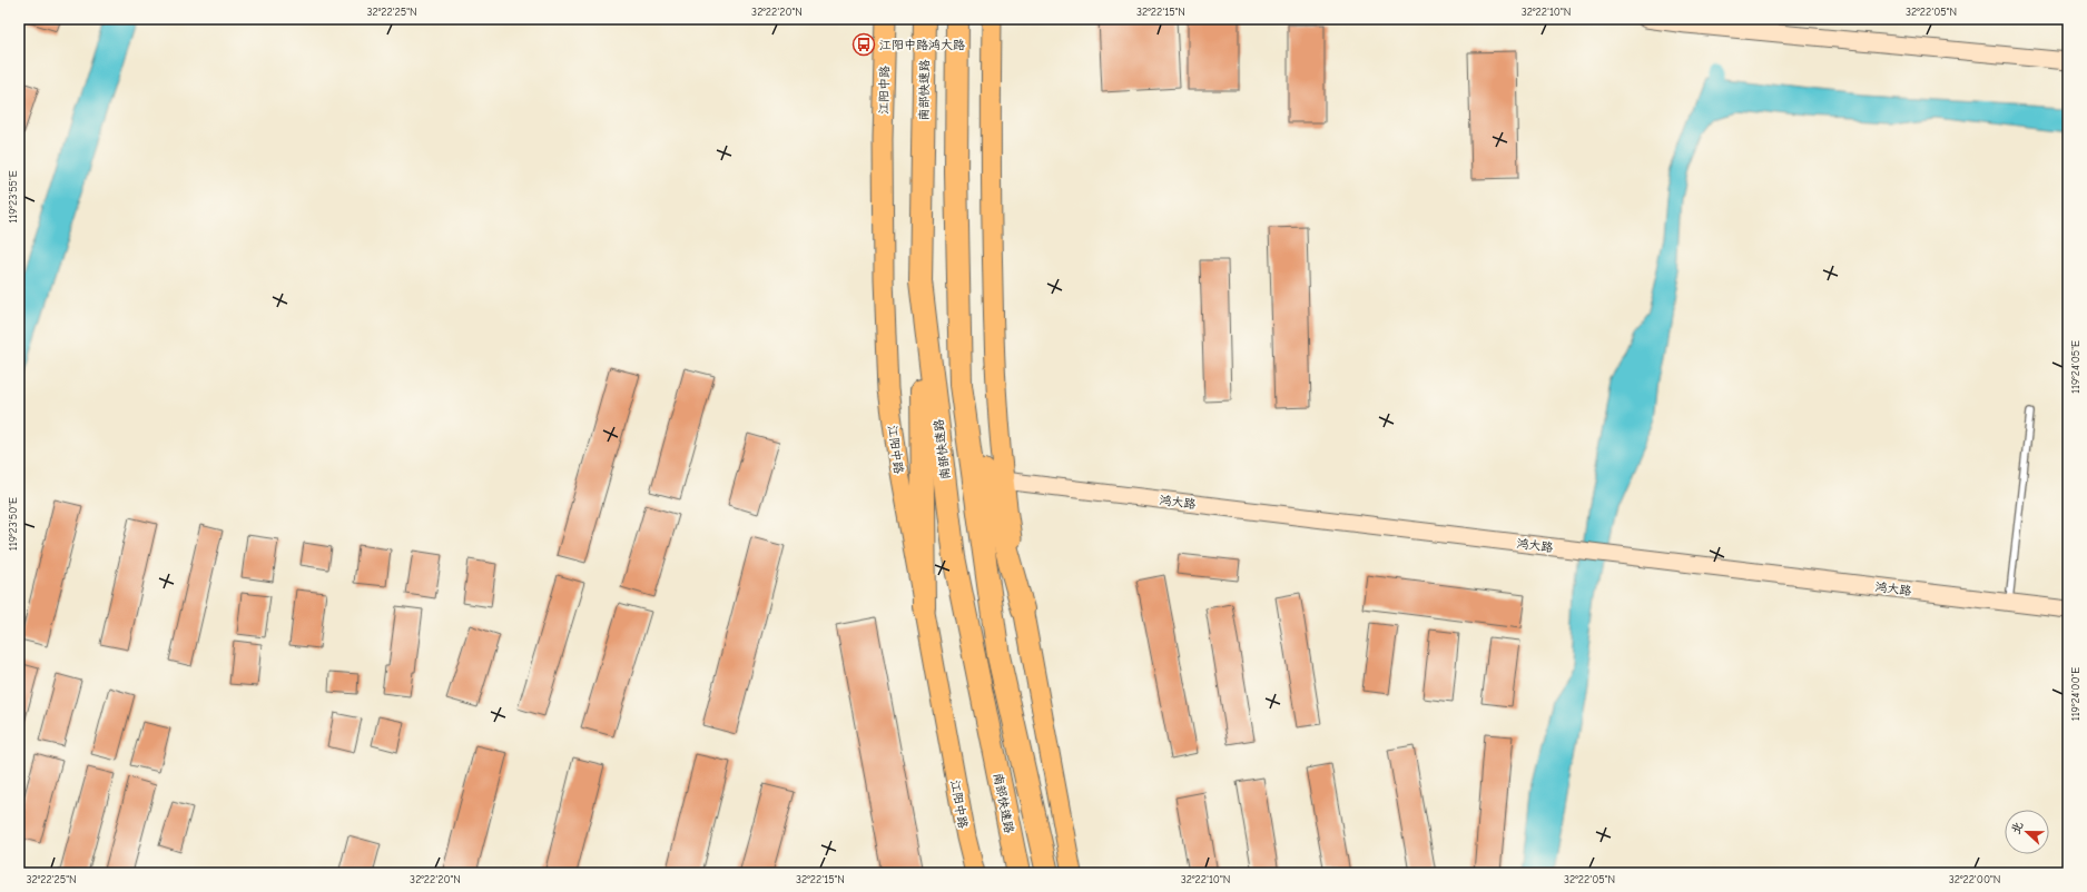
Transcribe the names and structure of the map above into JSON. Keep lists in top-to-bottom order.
{
  "streets": {
    "highway": ["南部快速路"],
    "main road": ["江阳中路"],
    "street": ["鸿大路"]
  },
  "places": {
    "bus stop": ["江阳中路鸿大路"]
  },
  "north": "left",
  "coordinates": [
    "32°22'25\"N",
    "32°22'20\"N",
    "32°22'15\"N",
    "32°22'10\"N",
    "32°22'05\"N",
    "119°23'55\"E",
    "119°24'05\"E",
    "119°23'50\"E",
    "119°24'00\"E",
    "32°22'00\"N"
  ]
}
